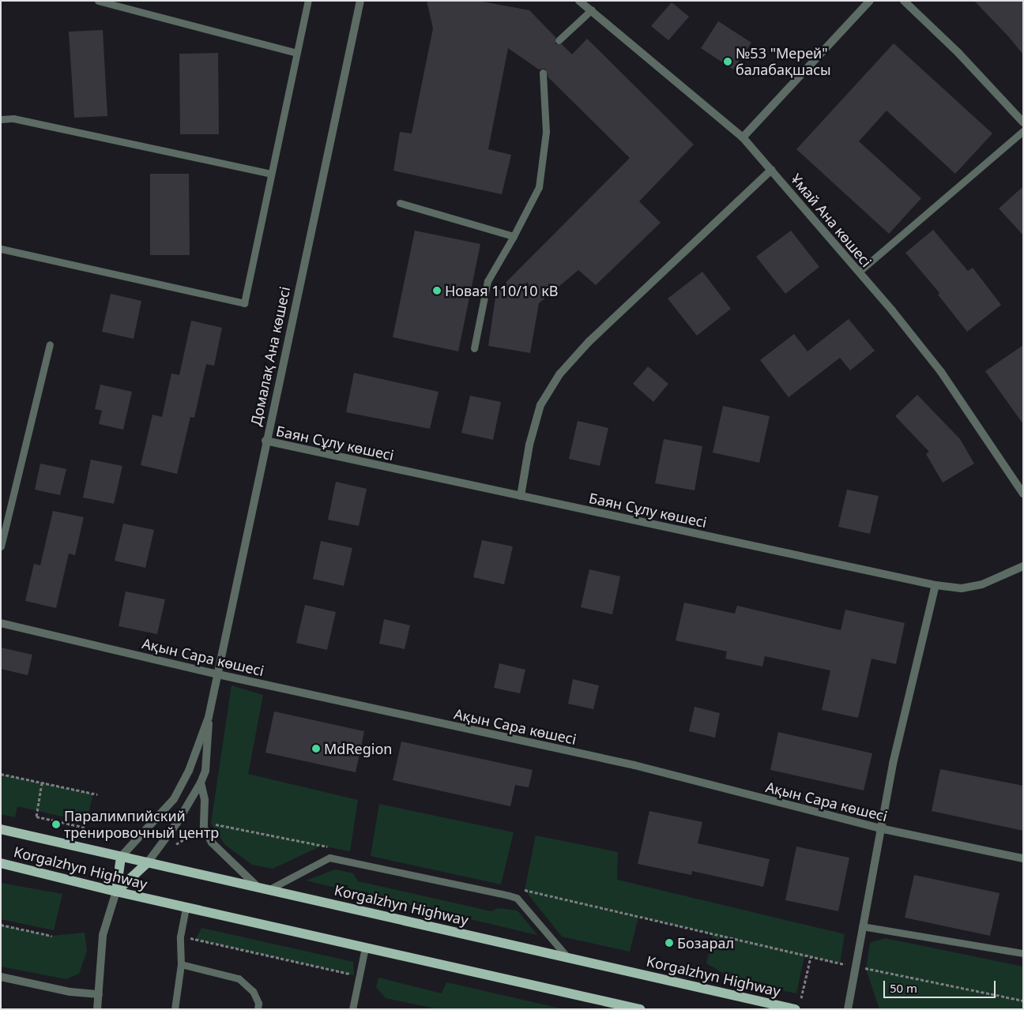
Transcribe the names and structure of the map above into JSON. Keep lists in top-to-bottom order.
{
  "streets": {
    "main road": ["Korgalzhyn Highway"],
    "street": [
      "Ұмай Ана көшесі",
      "Домалақ Ана көшесі",
      "Баян Сұлу көшесі",
      "Ақын Сара көшесі"
    ]
  },
  "crossings": [
    ["Домалақ Ана көшесі", "Баян Сұлу көшесі"],
    ["Домалақ Ана көшесі", "Ақын Сара көшесі"],
    ["Домалақ Ана көшесі", "Korgalzhyn Highway"]
  ],
  "places": [
    "№53 \"Мерей\" балабақшасы",
    "Новая 110/10 кВ",
    "MdRegion",
    "Паралимпийский тренировочный центр",
    "Бозарал"
  ],
  "scale_bar": "50 m"
}
